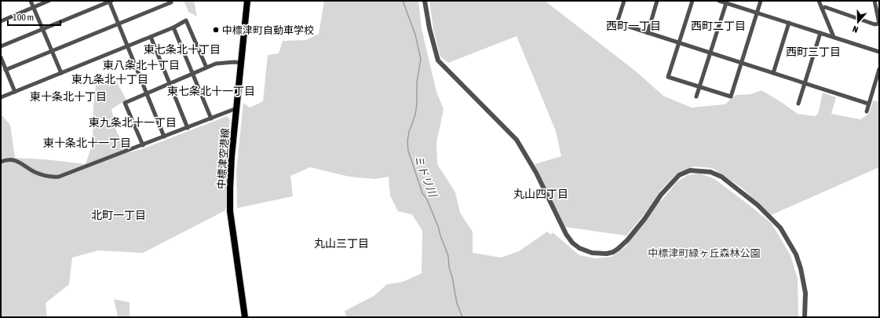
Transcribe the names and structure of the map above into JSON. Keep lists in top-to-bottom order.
{
  "streets": {
    "main road": ["中標津空港線"]
  },
  "districts": [
    "西町一丁目",
    "西町二丁目",
    "東七条北十丁目",
    "西町三丁目",
    "東八条北十丁目",
    "東九条北十丁目",
    "東七条北十一丁目",
    "東十条北十丁目",
    "東九条北十一丁目",
    "東十条北十一丁目",
    "丸山四丁目",
    "北町一丁目",
    "丸山三丁目"
  ],
  "water": ["ミドリ川"],
  "parks": ["中標津町緑ヶ丘森林公園"],
  "places": ["中標津町自動車学校"],
  "scale_bar": "100 m",
  "north": "bottom"
}
